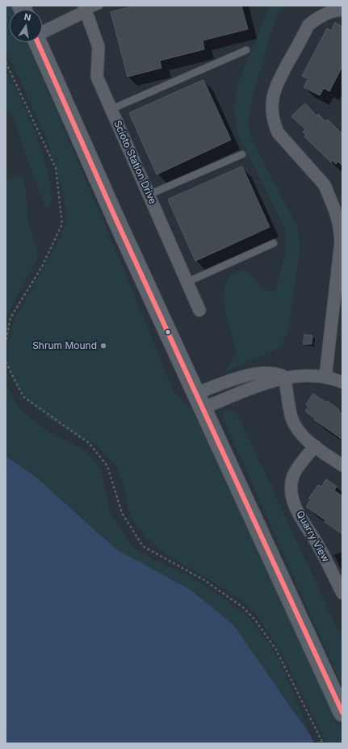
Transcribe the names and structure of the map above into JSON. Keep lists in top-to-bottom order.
{
  "streets": {
    "street": ["Scioto Station Drive", "Quarry View"]
  },
  "places": ["Shrum Mound"],
  "north": "top"
}
